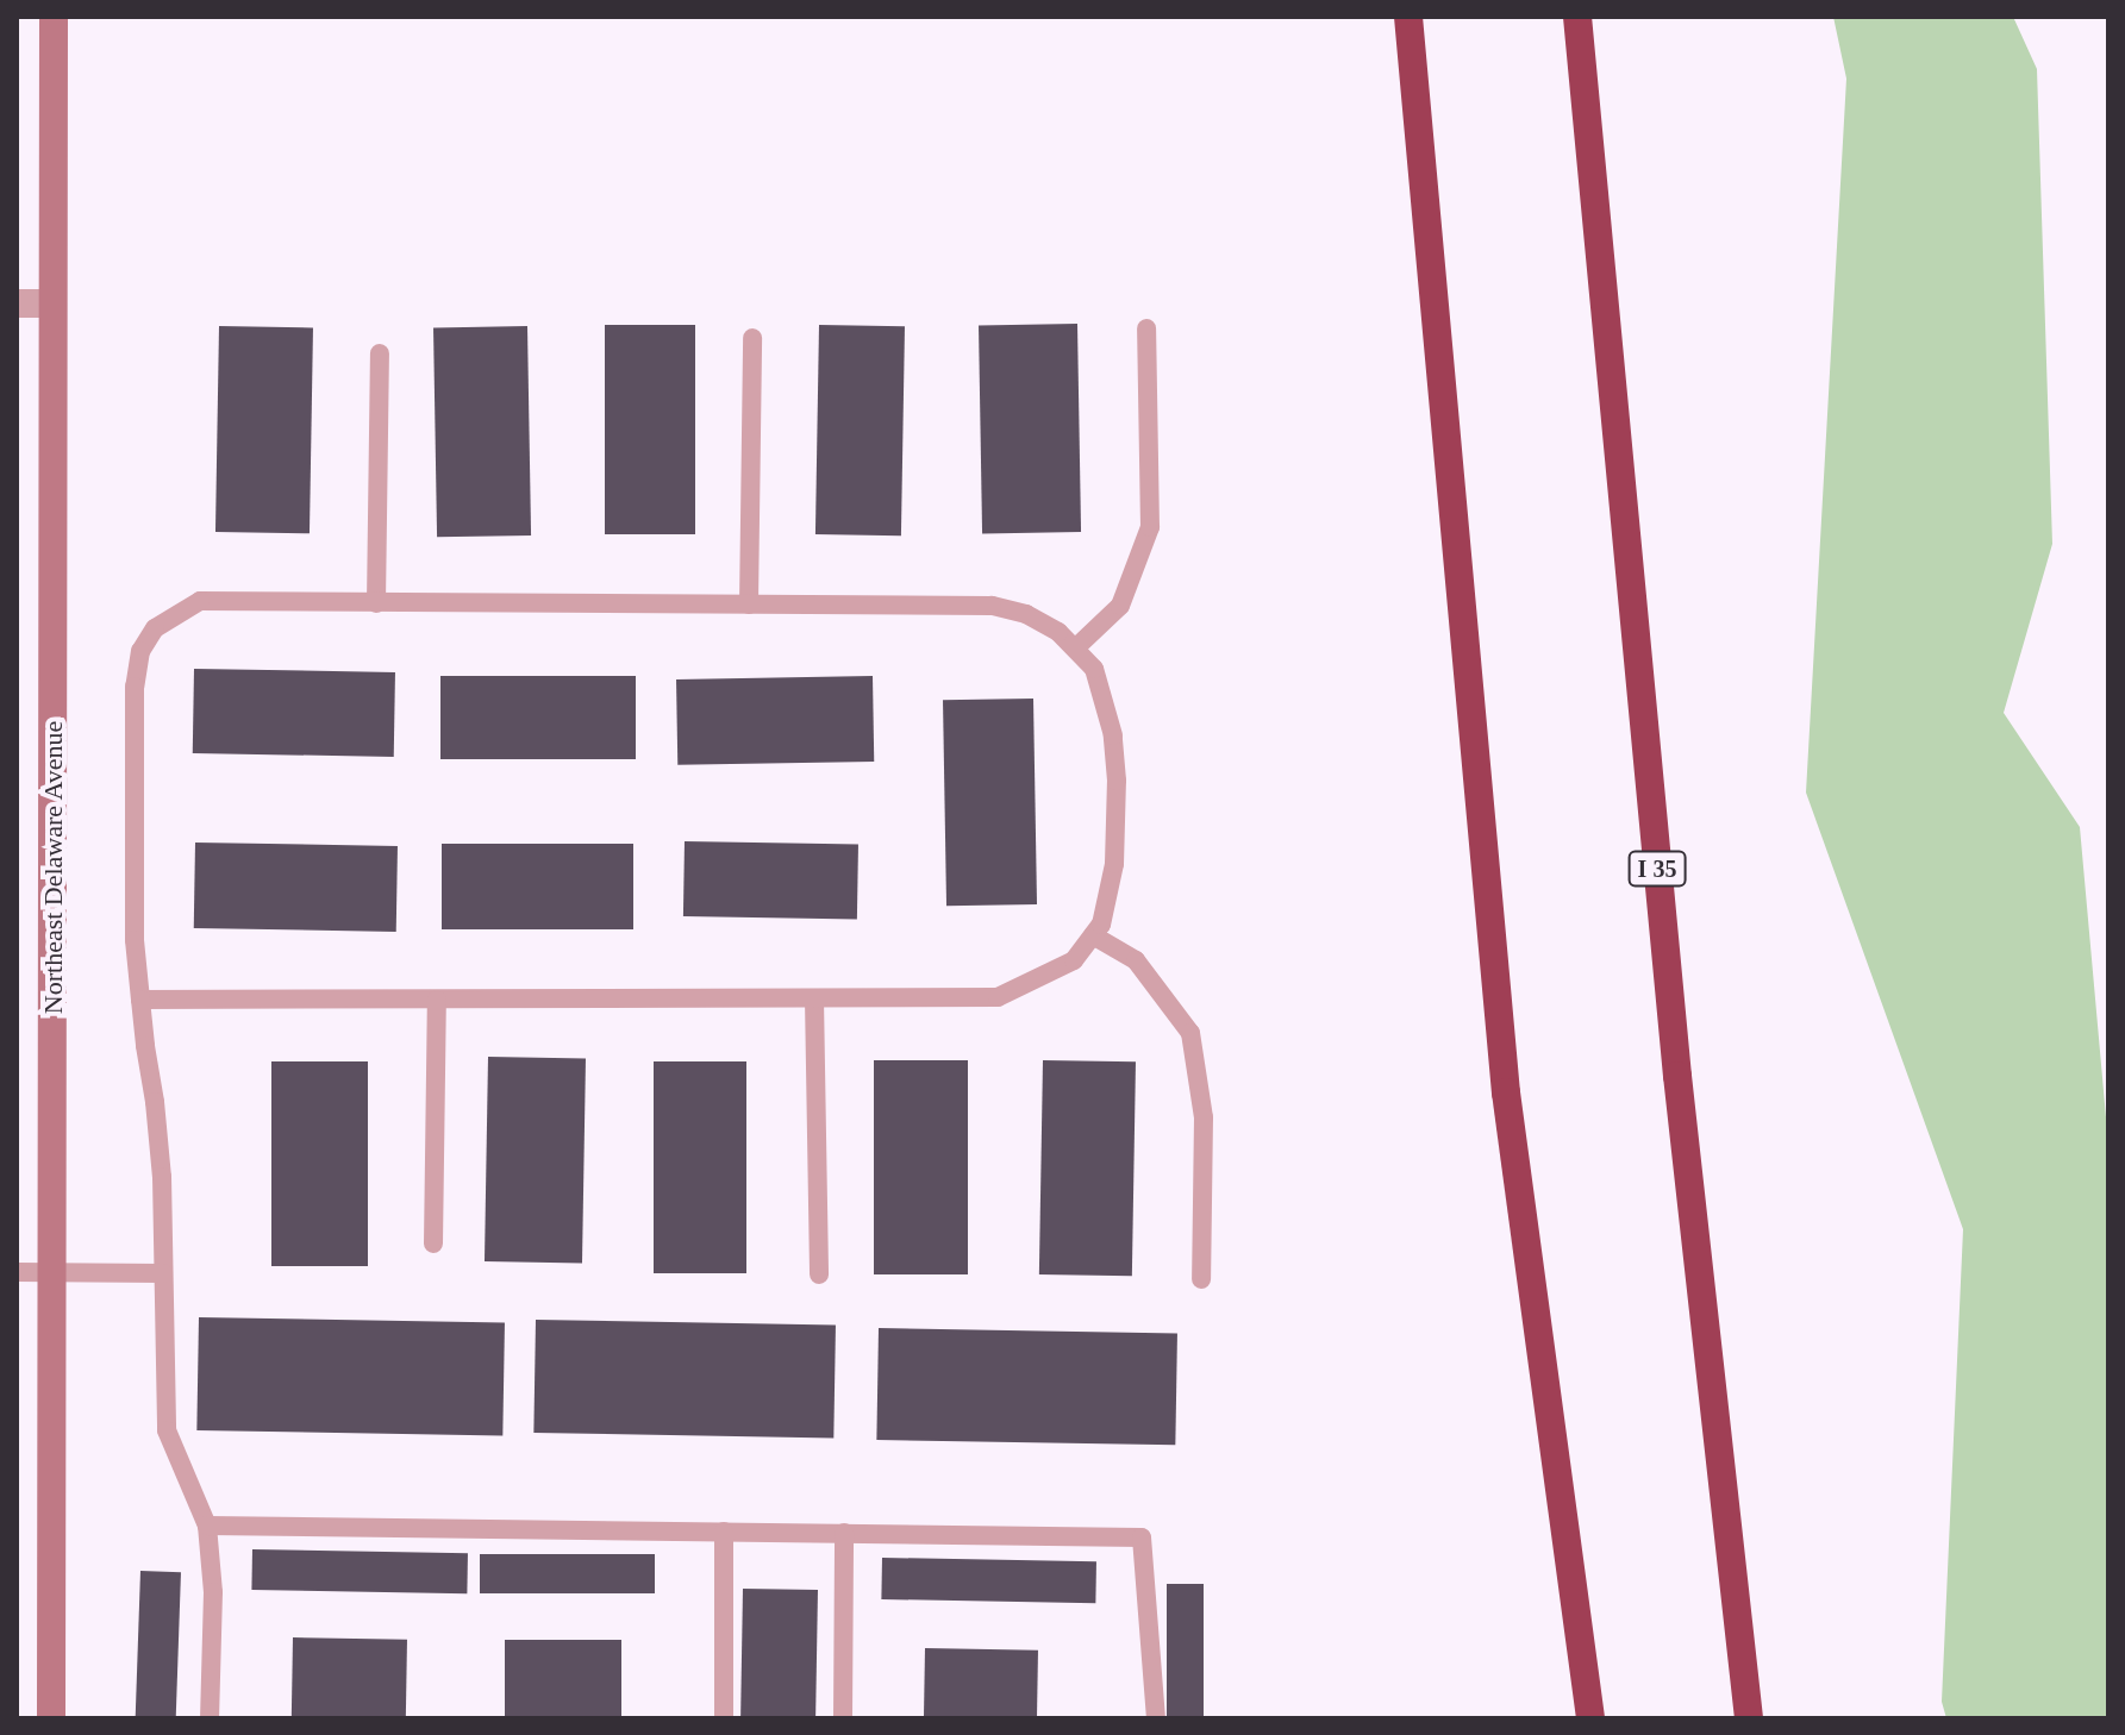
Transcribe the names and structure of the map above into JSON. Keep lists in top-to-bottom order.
{
  "streets": {
    "highway": ["I 35"],
    "main road": ["Northeast Delaware Avenue"]
  }
}
